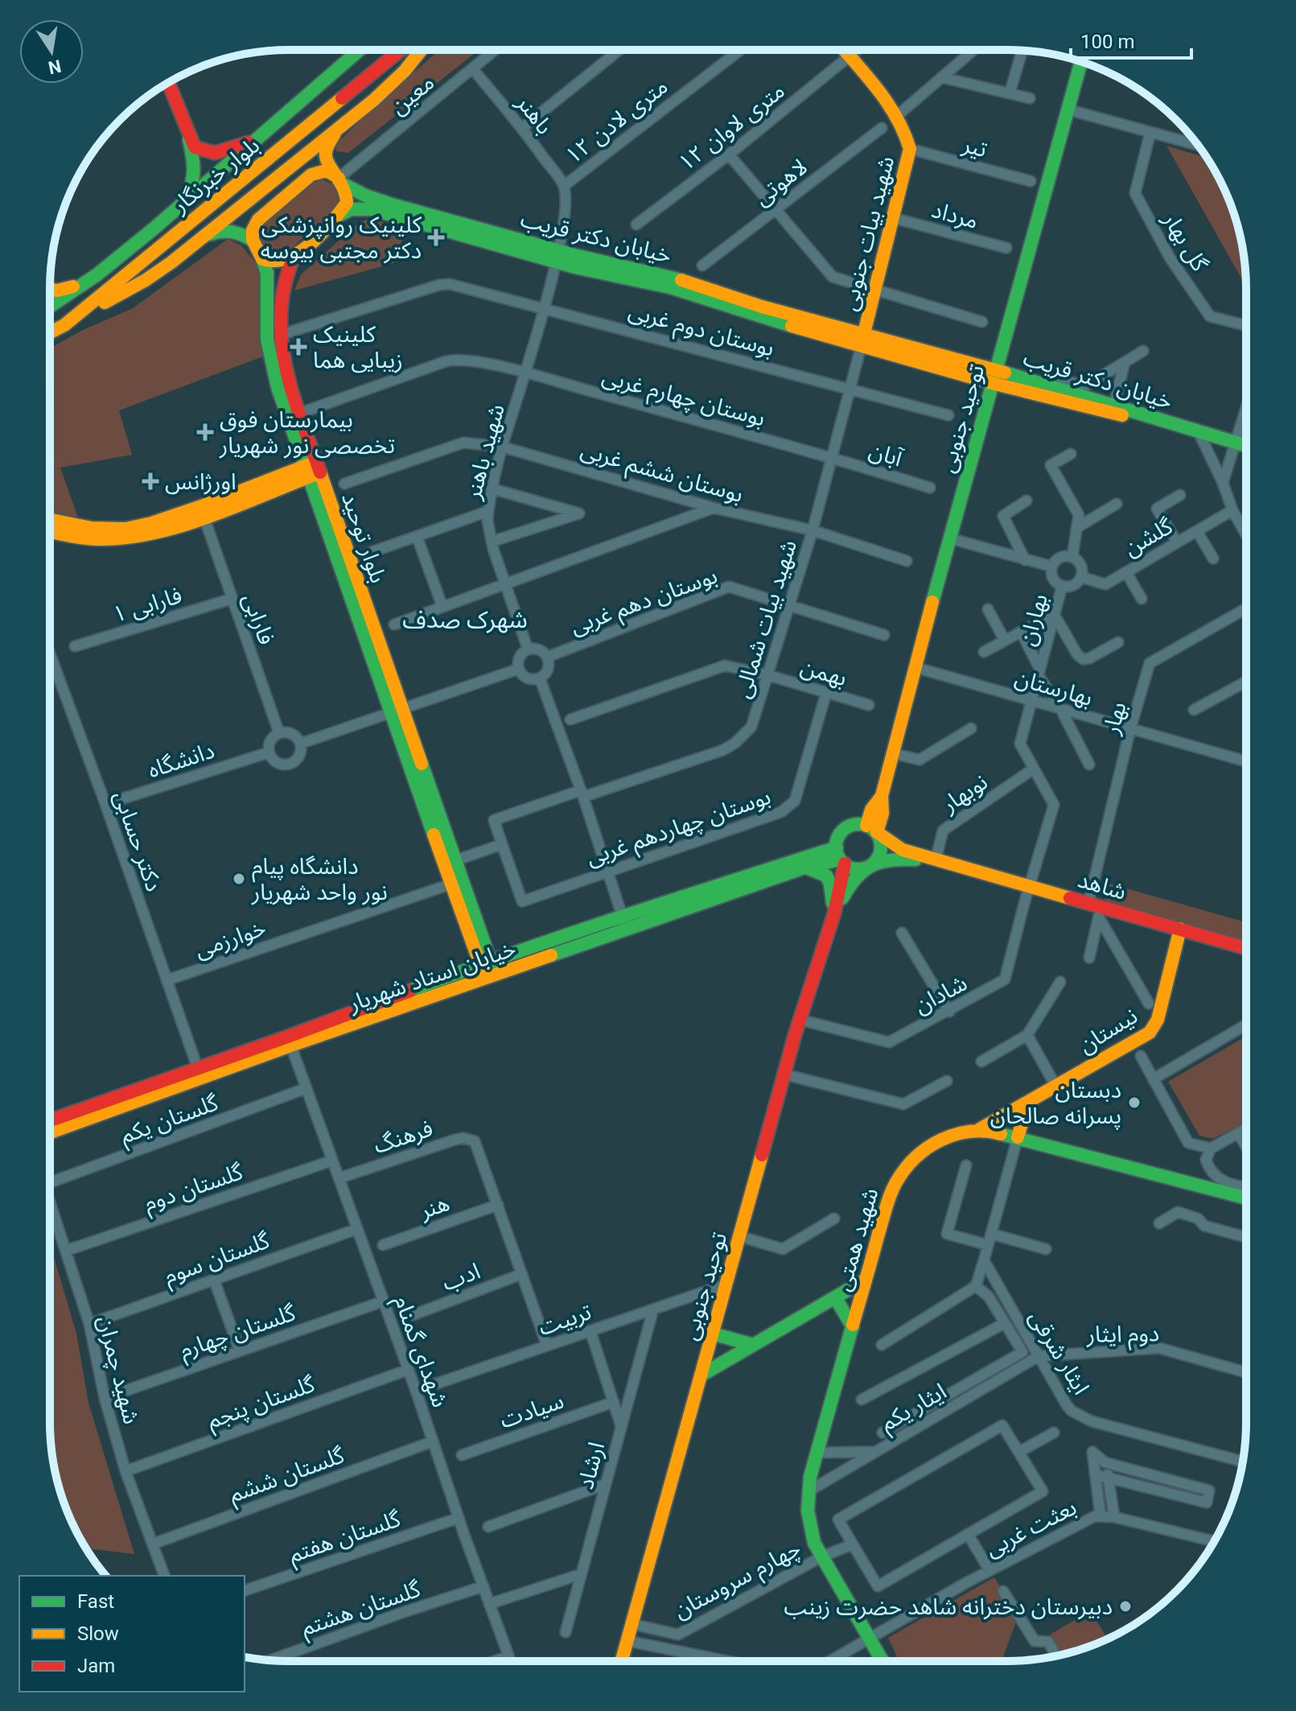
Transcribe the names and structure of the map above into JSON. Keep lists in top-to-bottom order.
{
  "streets": {
    "main road": [
      "بلوار خبرنگار",
      "شهید بیات جنوبی",
      "خیابان دکتر قریب",
      "توحید جنوبی",
      "بلوار توحید",
      "شاهد",
      "خیابان استاد شهریار",
      "نيستان",
      "شهید همتی"
    ],
    "street": [
      "معین",
      "باهنر",
      "۱۲ متری لادن",
      "۱۲ متری لاوان",
      "تیر",
      "لاهوتی",
      "مرداد",
      "گل بهار",
      "بوستان دوم غربی",
      "بوستان چهارم غربی",
      "شهید باهنر",
      "آبان",
      "بوستان ششم غربی",
      "گلشن",
      "بوستان دهم غربی",
      "فارابی ۱",
      "فارابی",
      "شهید بیات شمالی",
      "بهاران",
      "بهمن",
      "بهارستان",
      "بهار",
      "دانشگاه",
      "نوبهار",
      "بوستان چهاردهم غربی",
      "دکتر حسابی",
      "خوارزمی",
      "شادان",
      "گلستان یکم",
      "فرهنگ",
      "گلستان دوم",
      "هنر",
      "گلستان سوم",
      "ادب",
      "تربیت",
      "گلستان چهارم",
      "دوم ایثار",
      "شهدای گمنام",
      "ایثار شرقی",
      "شهید چمران",
      "گلستان پنجم",
      "ایثار یکم",
      "سیادت",
      "ارشاد",
      "گلستان ششم",
      "بعثت غربی",
      "گلستان هفتم",
      "چهارم سروستان",
      "گلستان هشتم"
    ]
  },
  "crossings": [
    ["معین", "باهنر"],
    ["معین", "خیابان دکتر قریب"],
    ["باهنر", "۱۲ متری لادن"],
    ["۱۲ متری لاوان", "شهید بیات جنوبی"],
    ["تیر", "شهید بیات جنوبی"],
    ["مرداد", "شهید بیات جنوبی"],
    ["شهید بیات جنوبی", "خیابان دکتر قریب"],
    ["شهید بیات جنوبی", "شهید بیات شمالی"],
    ["خیابان دکتر قریب", "توحید جنوبی"],
    ["خیابان دکتر قریب", "شهید باهنر"],
    ["خیابان دکتر قریب", "شهید بیات شمالی"],
    ["بوستان دوم غربی", "شهید باهنر"],
    ["بوستان دوم غربی", "بلوار توحید"],
    ["بوستان دوم غربی", "شهید بیات شمالی"],
    ["بوستان چهارم غربی", "شهید باهنر"],
    ["بوستان چهارم غربی", "آبان"],
    ["بوستان چهارم غربی", "بلوار توحید"],
    ["بوستان چهارم غربی", "شهید بیات شمالی"],
    ["توحید جنوبی", "بهارستان"],
    ["توحید جنوبی", "خیابان استاد شهریار"],
    ["توحید جنوبی", "شادان"],
    ["توحید جنوبی", "تربیت"],
    ["توحید جنوبی", "چهارم سروستان"],
    ["شهید باهنر", "بوستان ششم غربی"],
    ["شهید باهنر", "بوستان دهم غربی"],
    ["آبان", "شهید بیات شمالی"],
    ["بوستان ششم غربی", "شهید بیات شمالی"],
    ["گلشن", "بهاران"],
    ["بلوار توحید", "خوارزمی"],
    ["بلوار توحید", "خیابان استاد شهریار"],
    ["بوستان دهم غربی", "شهید بیات شمالی"],
    ["فارابی ۱", "فارابی"],
    ["فارابی", "دانشگاه"],
    ["شهید بیات شمالی", "بهمن"],
    ["شهید بیات شمالی", "بوستان چهاردهم غربی"],
    ["بهاران", "بهارستان"],
    ["بهاران", "نوبهار"],
    ["بهاران", "شادان"],
    ["بهمن", "بوستان چهاردهم غربی"],
    ["بهارستان", "بهار"],
    ["بهار", "شاهد"],
    ["دانشگاه", "دکتر حسابی"],
    ["نوبهار", "شاهد"],
    ["نوبهار", "شادان"],
    ["دکتر حسابی", "خوارزمی"],
    ["دکتر حسابی", "خیابان استاد شهریار"],
    ["شاهد", "شادان"],
    ["شاهد", "نيستان"],
    ["خیابان استاد شهریار", "شهدای گمنام"],
    ["نيستان", "شهید همتی"],
    ["گلستان یکم", "شهدای گمنام"],
    ["فرهنگ", "هنر"],
    ["فرهنگ", "شهدای گمنام"],
    ["گلستان دوم", "شهدای گمنام"],
    ["گلستان دوم", "شهید چمران"],
    ["شهید همتی", "ایثار یکم"],
    ["شهید همتی", "بعثت غربی"],
    ["شهید همتی", "چهارم سروستان"],
    ["گلستان سوم", "شهدای گمنام"],
    ["گلستان سوم", "شهید چمران"],
    ["تربیت", "شهدای گمنام"],
    ["تربیت", "ارشاد"],
    ["گلستان چهارم", "شهدای گمنام"],
    ["گلستان چهارم", "شهید چمران"],
    ["دوم ایثار", "ایثار شرقی"],
    ["دوم ایثار", "ایثار یکم"],
    ["شهدای گمنام", "گلستان پنجم"],
    ["شهدای گمنام", "گلستان ششم"],
    ["شهدای گمنام", "گلستان هفتم"],
    ["شهدای گمنام", "گلستان هشتم"],
    ["ایثار شرقی", "ایثار یکم"],
    ["شهید چمران", "گلستان پنجم"],
    ["شهید چمران", "گلستان ششم"]
  ],
  "districts": ["شهرک صدف"],
  "places": {
    "health": [
      "کلینیک روانپزشکی دکتر مجتبی بیوسه",
      "کلینیک زیبایی هما",
      "بیمارستان فوق تخصصی نور شهریار",
      "اورژانس"
    ],
    "other": ["دانشگاه پیام نور واحد شهریار", "دبستان پسرانه صالحان", "دبیرستان دخترانه شاهد حضرت زینب"]
  },
  "legend": ["Fast", "Slow", "Jam"],
  "scale_bar": "100 m",
  "north": "bottom"
}
